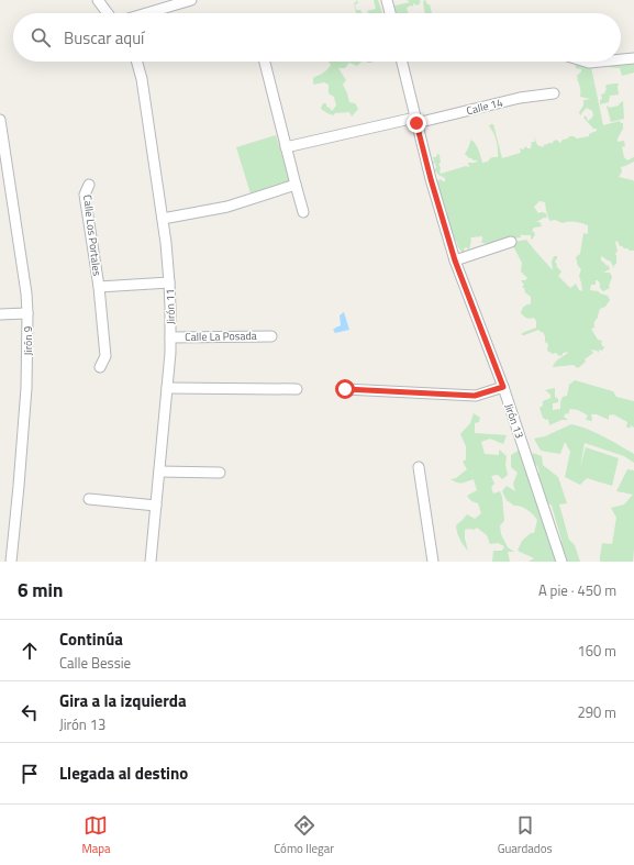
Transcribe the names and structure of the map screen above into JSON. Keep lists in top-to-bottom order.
{
  "streets": {
    "street": [
      "Calle 14",
      "Calle Los Portales",
      "Jirón 11",
      "Calle La Posada",
      "Jirón 9",
      "Jirón 13"
    ]
  },
  "crossings": [
    ["Calle 14", "Jirón 13"],
    ["Calle Los Portales", "Jirón 11"],
    ["Jirón 11", "Calle La Posada"]
  ],
  "page": {
    "search": "Buscar aquí",
    "heading": ["6 min", "A pie · 450 m"],
    "list": [
      ["Continúa", "Calle Bessie", "160 m"],
      ["Gira a la izquierda", "Jirón 13", "290 m"],
      "Llegada al destino"
    ],
    "nav": ["Mapa", "Cómo llegar", "Guardados"]
  }
}
